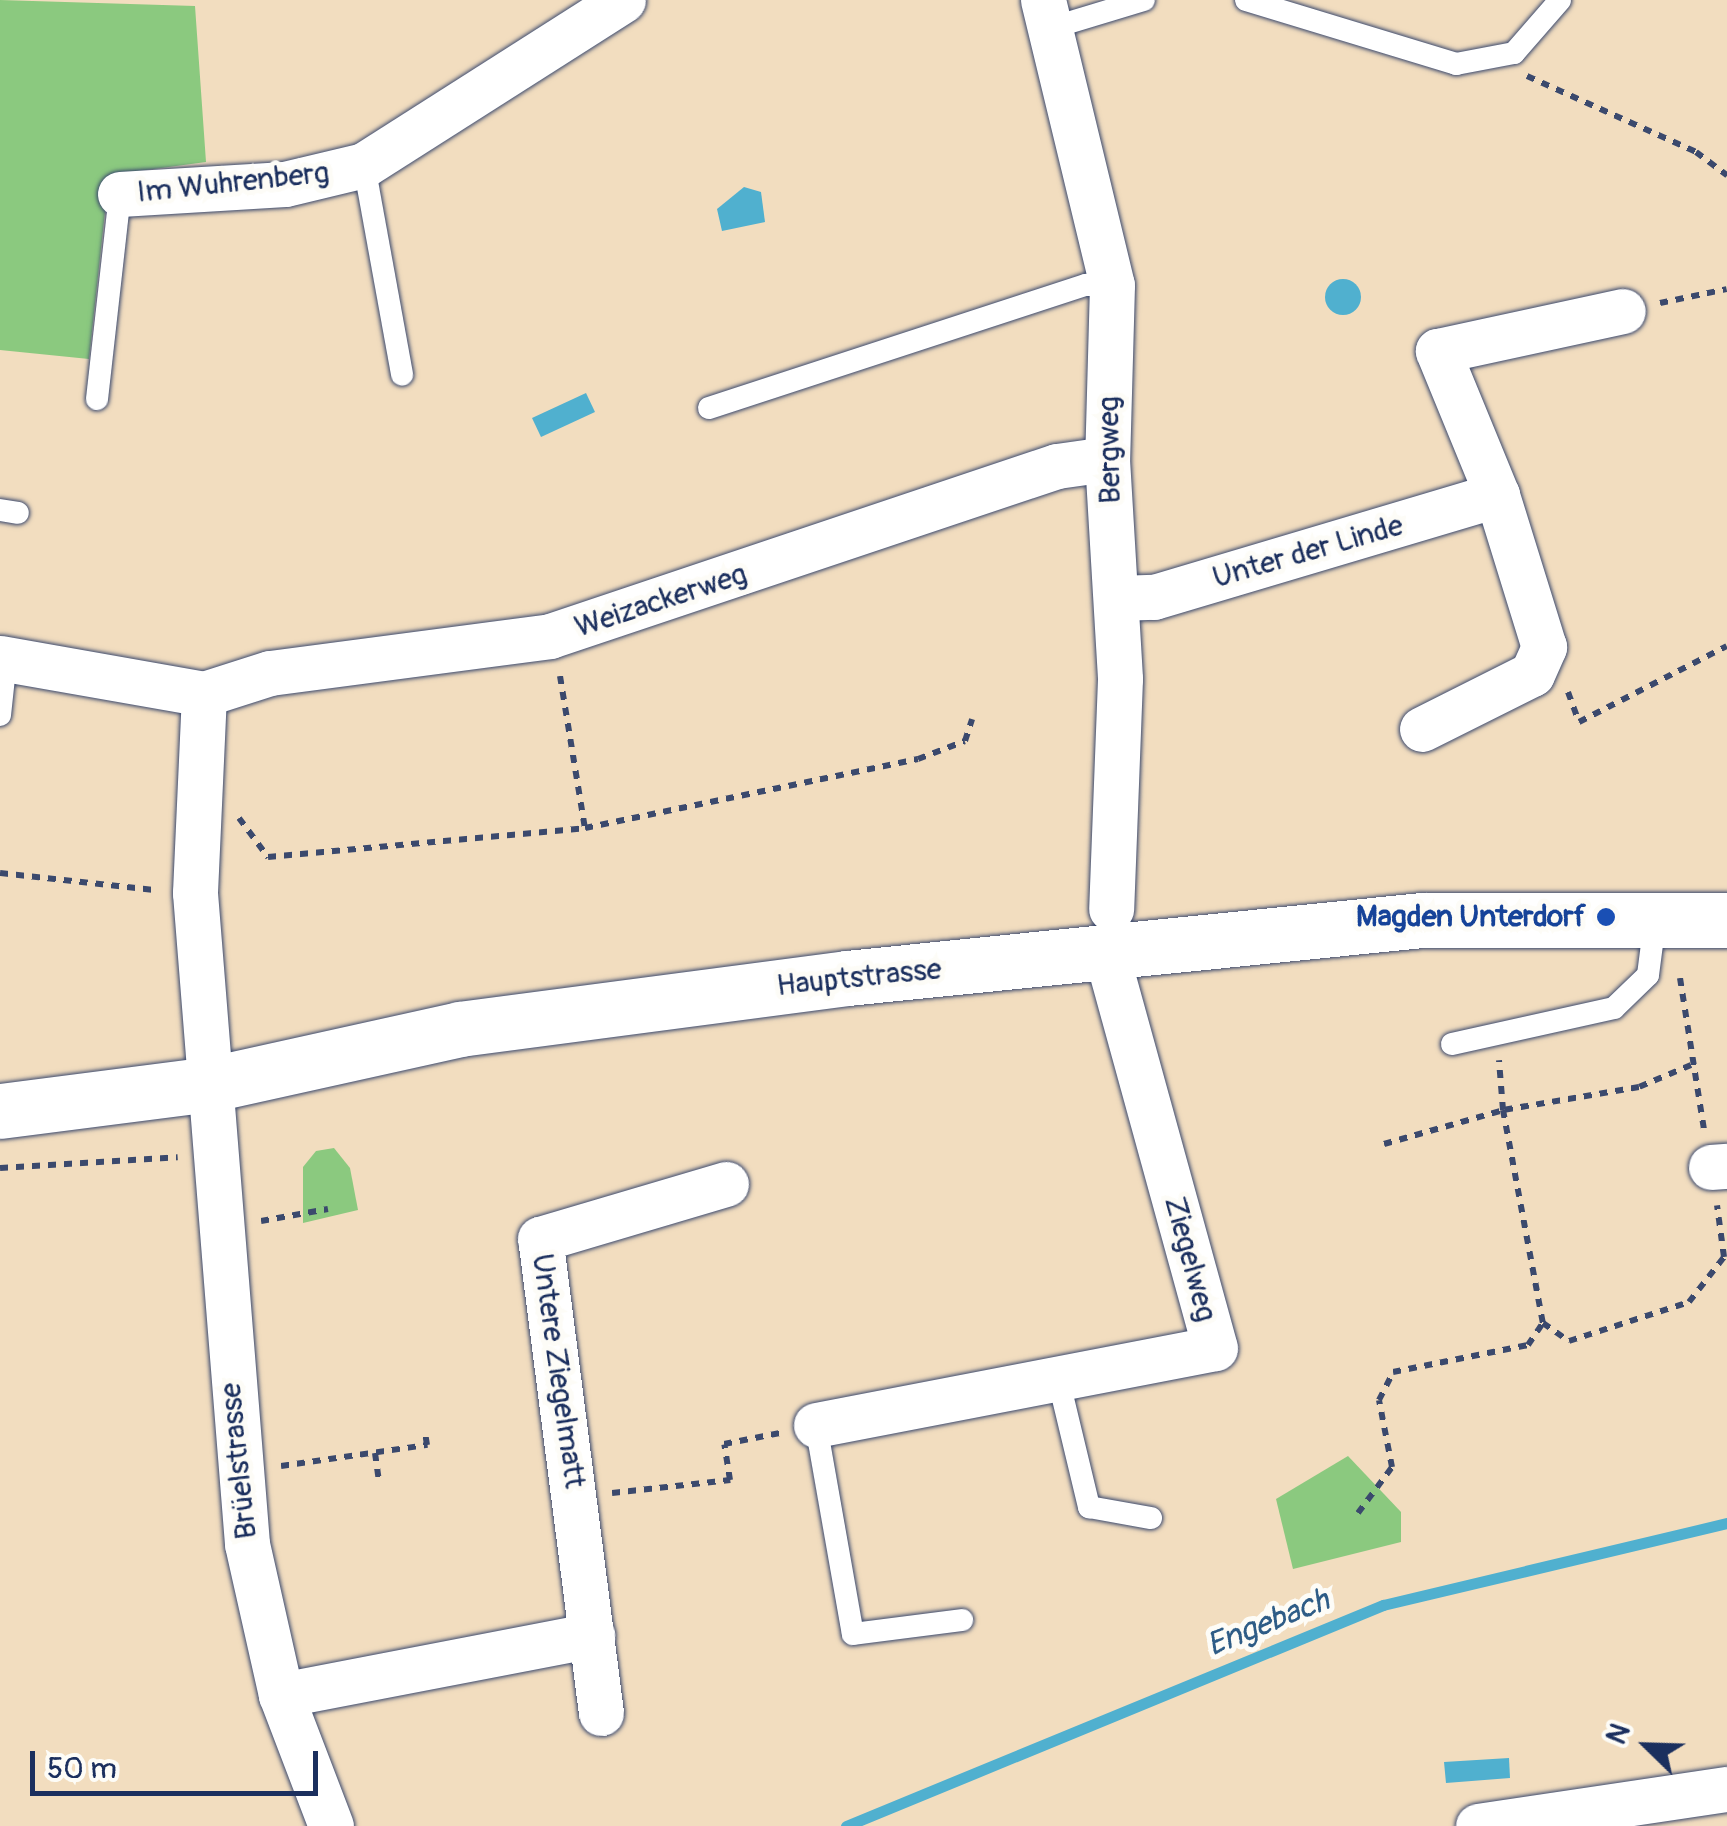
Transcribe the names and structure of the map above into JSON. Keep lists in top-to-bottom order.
{
  "streets": {
    "main road": ["Hauptstrasse"],
    "street": [
      "Im Wuhrenberg",
      "Bergweg",
      "Unter der Linde",
      "Weizackerweg",
      "Ziegelweg",
      "Untere Ziegelmatt",
      "Brüelstrasse"
    ]
  },
  "crossings": [
    ["Bergweg", "Unter der Linde"],
    ["Bergweg", "Weizackerweg"],
    ["Bergweg", "Hauptstrasse"],
    ["Bergweg", "Ziegelweg"],
    ["Hauptstrasse", "Ziegelweg"],
    ["Hauptstrasse", "Brüelstrasse"]
  ],
  "water": ["Engebach"],
  "places": ["Magden Unterdorf"],
  "scale_bar": "50 m",
  "north": "top left"
}
